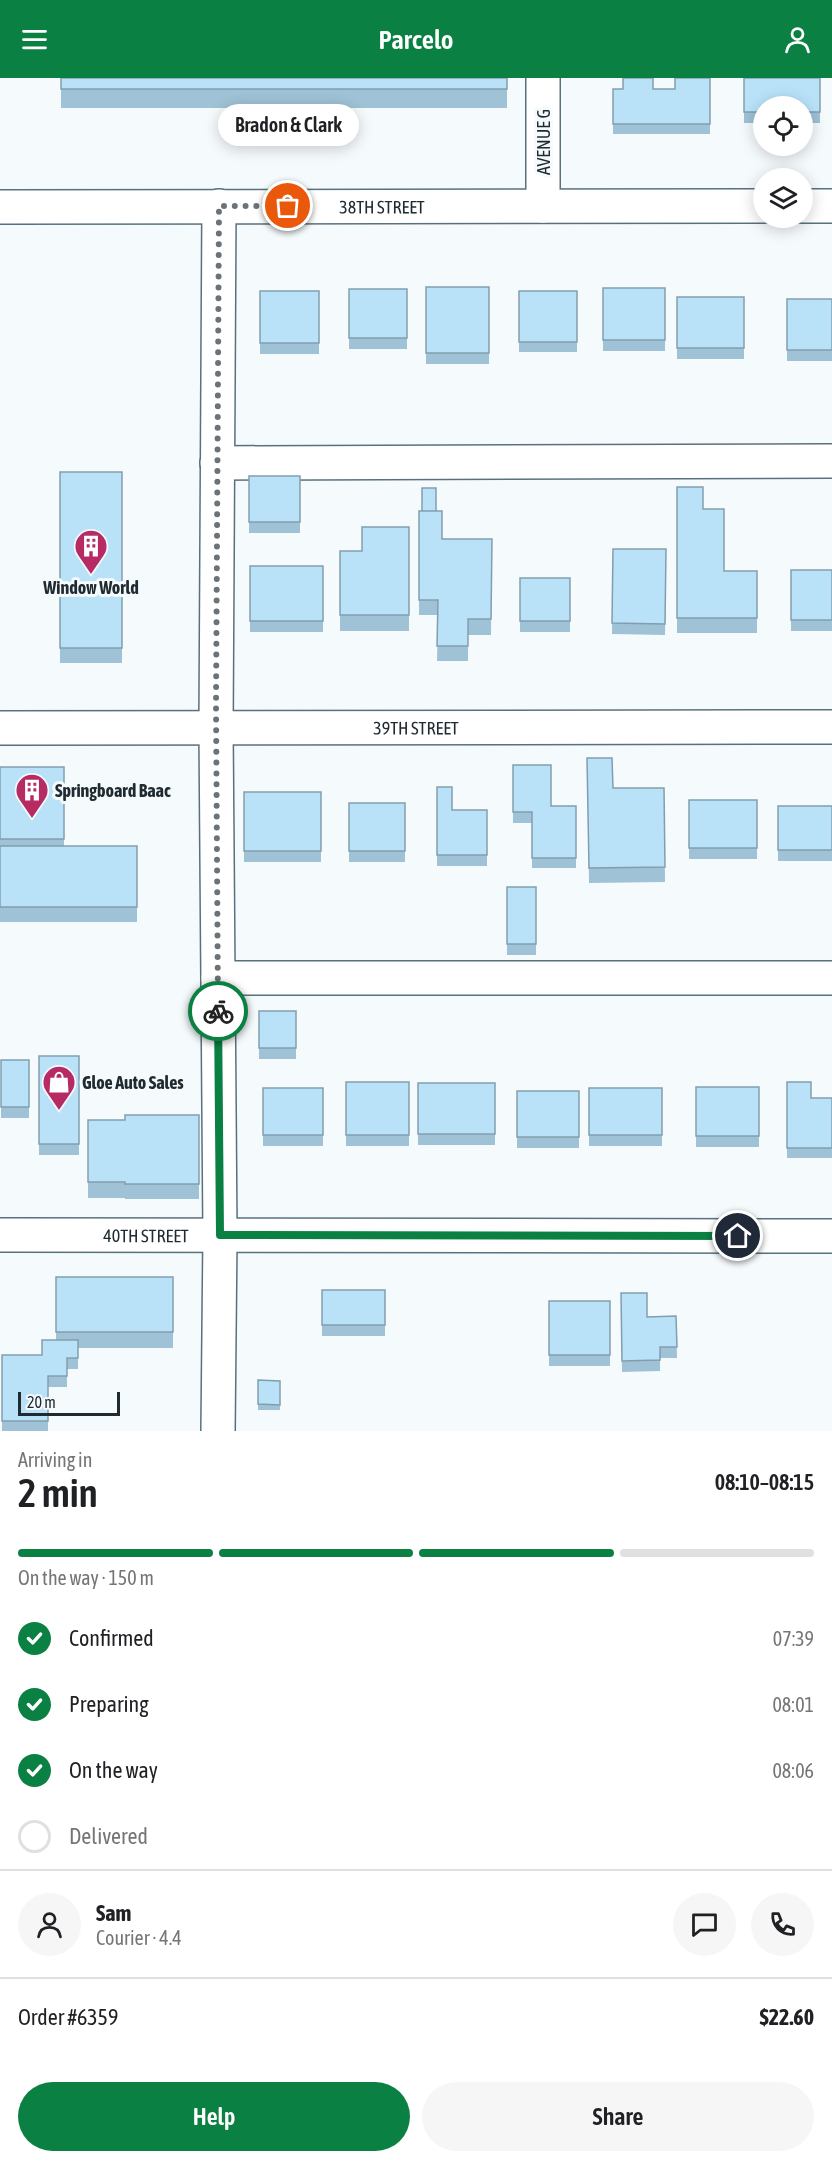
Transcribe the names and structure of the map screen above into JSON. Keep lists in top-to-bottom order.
{
  "streets": {
    "street": [
      "AVENUE G",
      "38TH STREET",
      "39TH STREET",
      "40TH STREET"
    ]
  },
  "crossings": [
    ["AVENUE G", "38TH STREET"]
  ],
  "places": {
    "other": ["Bradon & Clark"],
    "building": ["Window World", "Springboard Baac"],
    "shop": ["Gloe Auto Sales"]
  },
  "scale_bar": "20 m",
  "page": {
    "header": "Parcelo",
    "bubble": "Bradon & Clark",
    "scale": "20 m",
    "heading": ["2 min", "Arriving in", "08:10–08:15"],
    "panel": [
      "Sam",
      "Courier · 4.4",
      "Order #6359",
      "$22.60"
    ],
    "bar": "On the way · 150 m",
    "list": [
      ["Confirmed", "07:39"],
      ["Preparing", "08:01"],
      ["On the way", "08:06"],
      "Delivered"
    ],
    "buttons": ["Help", "Share"]
  }
}
